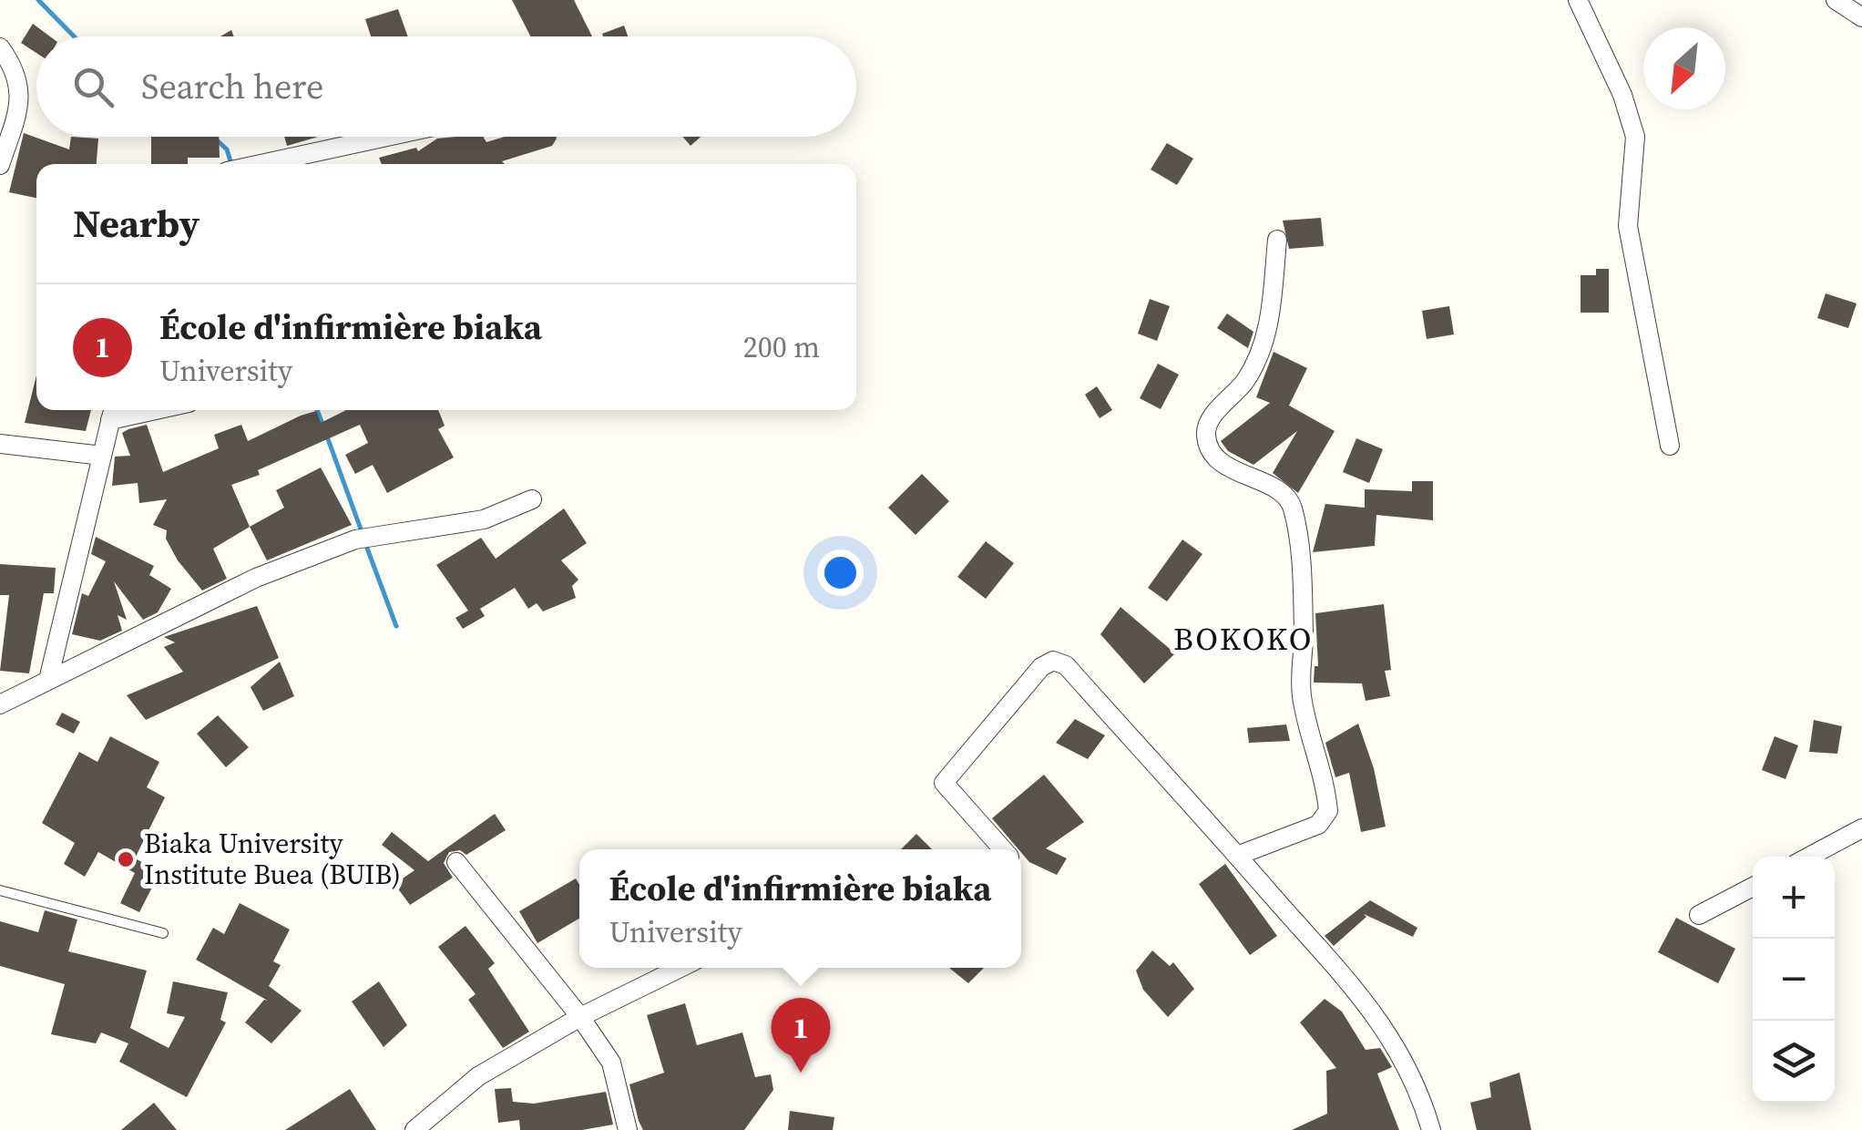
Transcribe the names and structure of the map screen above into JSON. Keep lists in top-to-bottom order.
{
  "districts": ["BOKOKO"],
  "places": ["Biaka University Institute Buea (BUIB)"],
  "north": "bottom left",
  "page": {
    "search": "Search here",
    "heading": "Nearby",
    "list": [
      {
        "mark": "1",
        "name": "École d'infirmière biaka",
        "note": "University",
        "value": "200 m"
      }
    ],
    "popup": ["École d'infirmière biaka", "University"],
    "map_buttons": ["+", "−"],
    "pins": "1"
  }
}
